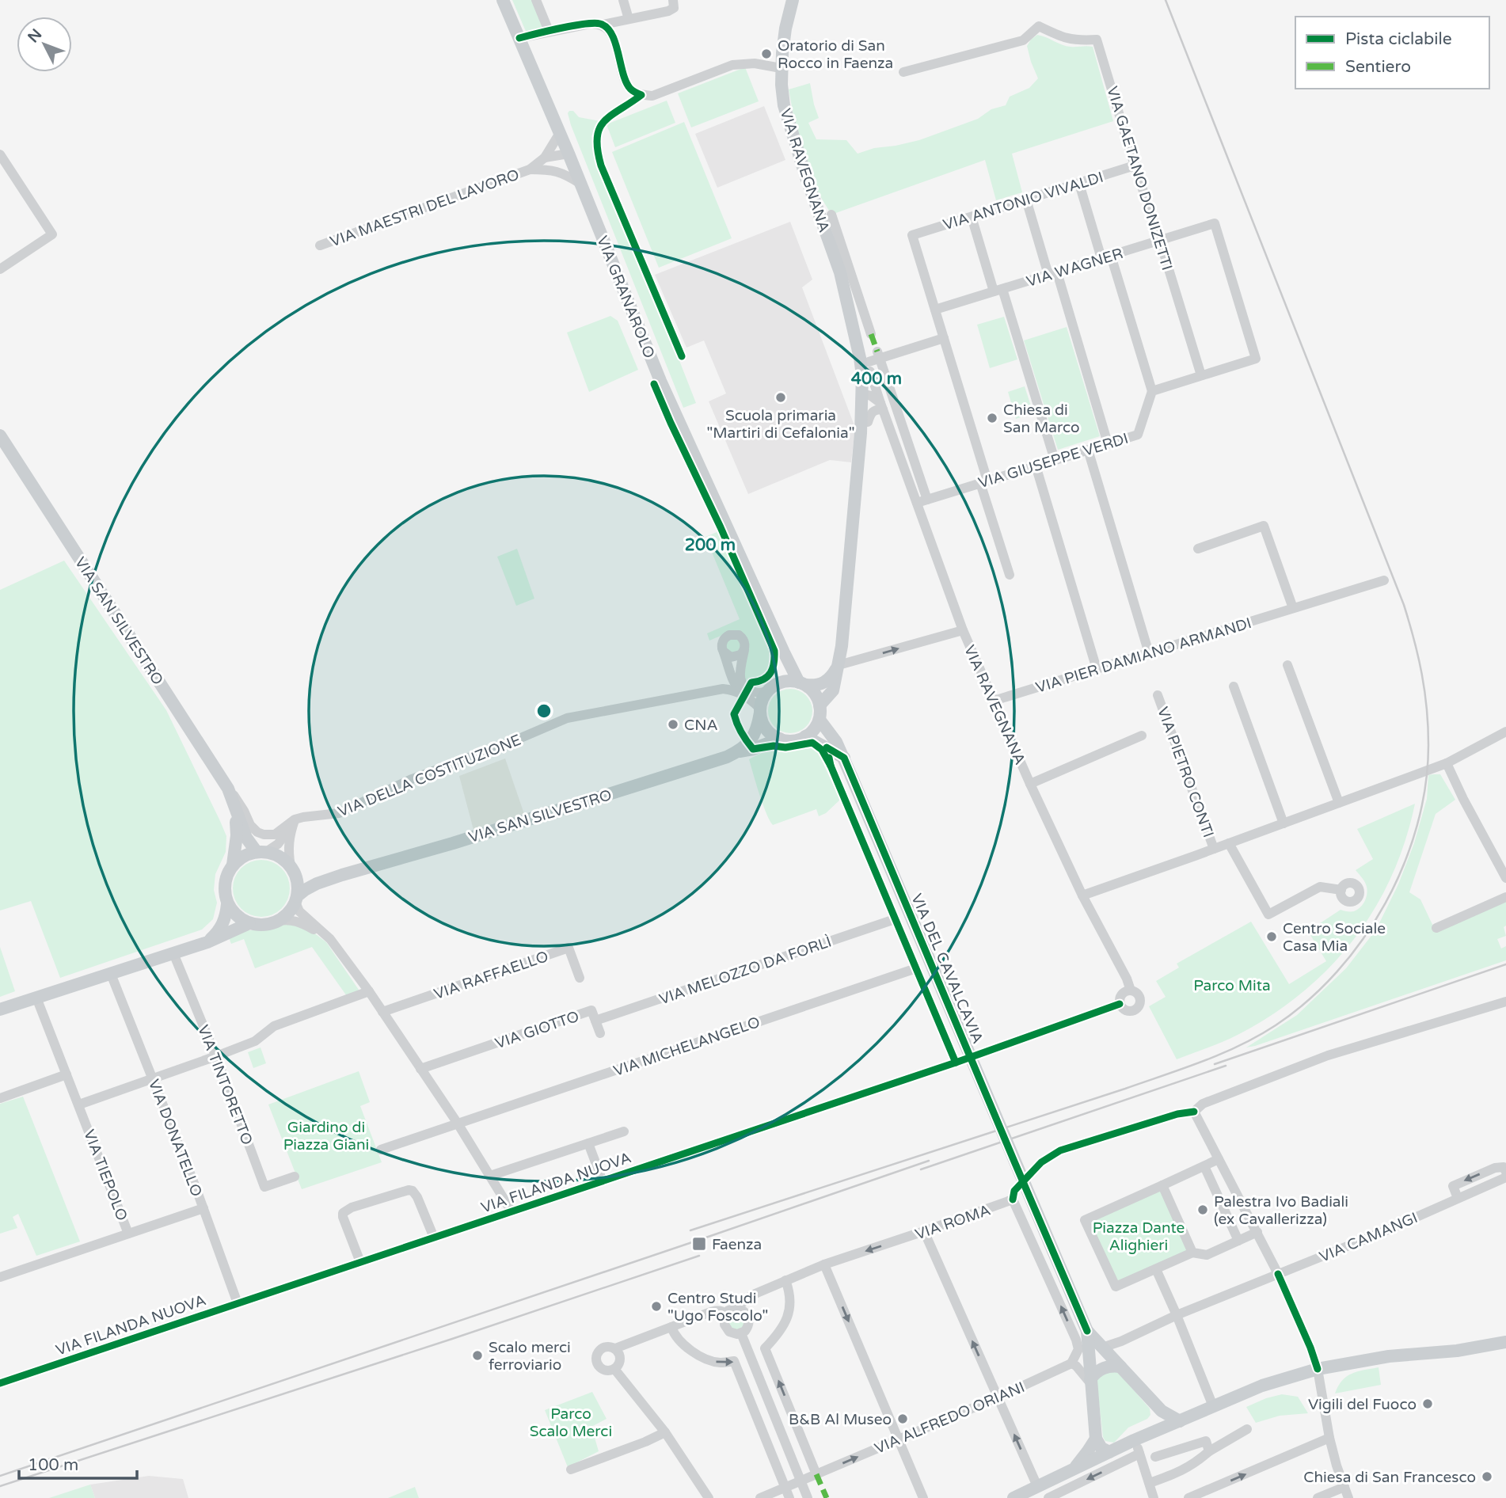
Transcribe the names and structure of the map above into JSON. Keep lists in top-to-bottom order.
{
  "streets": {
    "main road": [
      "VIA RAVEGNANA",
      "VIA GRANAROLO",
      "VIA SAN SILVESTRO",
      "VIA DEL CAVALCAVIA"
    ],
    "street": [
      "VIA GAETANO DONIZETTI",
      "VIA ANTONIO VIVALDI",
      "VIA MAESTRI DEL LAVORO",
      "VIA WAGNER",
      "VIA GIUSEPPE VERDI",
      "VIA PIER DAMIANO ARMANDI",
      "VIA PIETRO CONTI",
      "VIA DELLA COSTITUZIONE",
      "VIA MELOZZO DA FORLÌ",
      "VIA RAFFAELLO",
      "VIA GIOTTO",
      "VIA MICHELANGELO",
      "VIA TINTORETTO",
      "VIA DONATELLO",
      "VIA TIEPOLO",
      "VIA FILANDA NUOVA",
      "VIA ROMA",
      "VIA CAMANGI",
      "VIA ALFREDO ORIANI"
    ]
  },
  "crossings": [
    ["VIA RAVEGNANA", "VIA GIUSEPPE VERDI"],
    ["VIA RAVEGNANA", "VIA PIER DAMIANO ARMANDI"],
    ["VIA RAVEGNANA", "VIA FILANDA NUOVA"],
    ["VIA GAETANO DONIZETTI", "VIA ANTONIO VIVALDI"],
    ["VIA GAETANO DONIZETTI", "VIA WAGNER"],
    ["VIA ANTONIO VIVALDI", "VIA WAGNER"],
    ["VIA MAESTRI DEL LAVORO", "VIA GRANAROLO"],
    ["VIA GRANAROLO", "VIA SAN SILVESTRO"],
    ["VIA GRANAROLO", "VIA DELLA COSTITUZIONE"],
    ["VIA GRANAROLO", "VIA DEL CAVALCAVIA"],
    ["VIA SAN SILVESTRO", "VIA DELLA COSTITUZIONE"],
    ["VIA SAN SILVESTRO", "VIA DEL CAVALCAVIA"],
    ["VIA DELLA COSTITUZIONE", "VIA DEL CAVALCAVIA"],
    ["VIA DEL CAVALCAVIA", "VIA MELOZZO DA FORLÌ"],
    ["VIA DEL CAVALCAVIA", "VIA MICHELANGELO"],
    ["VIA DEL CAVALCAVIA", "VIA FILANDA NUOVA"],
    ["VIA MELOZZO DA FORLÌ", "VIA GIOTTO"],
    ["VIA DONATELLO", "VIA TIEPOLO"],
    ["VIA DONATELLO", "VIA FILANDA NUOVA"]
  ],
  "one_way": ["VIA ROMA"],
  "parks": [
    "Parco Mita",
    "Giardino di Piazza Giani",
    "Piazza Dante Alighieri",
    "Parco Scalo Merci"
  ],
  "places": {
    "other": [
      "Oratorio di San Rocco in Faenza",
      "Scuola primaria \"Martiri di Cefalonia\"",
      "Chiesa di San Marco",
      "CNA",
      "Centro Sociale Casa Mia",
      "Palestra Ivo Badiali (ex Cavallerizza)",
      "Centro Studi \"Ugo Foscolo\"",
      "Scalo merci ferroviario",
      "Vigili del Fuoco",
      "B&B Al Museo",
      "Chiesa di San Francesco"
    ],
    "transit": ["Faenza"]
  },
  "legend": ["Pista ciclabile", "Sentiero"],
  "scale_bar": "100 m",
  "north": "top left",
  "rings": ["400 m", "200 m"]
}
